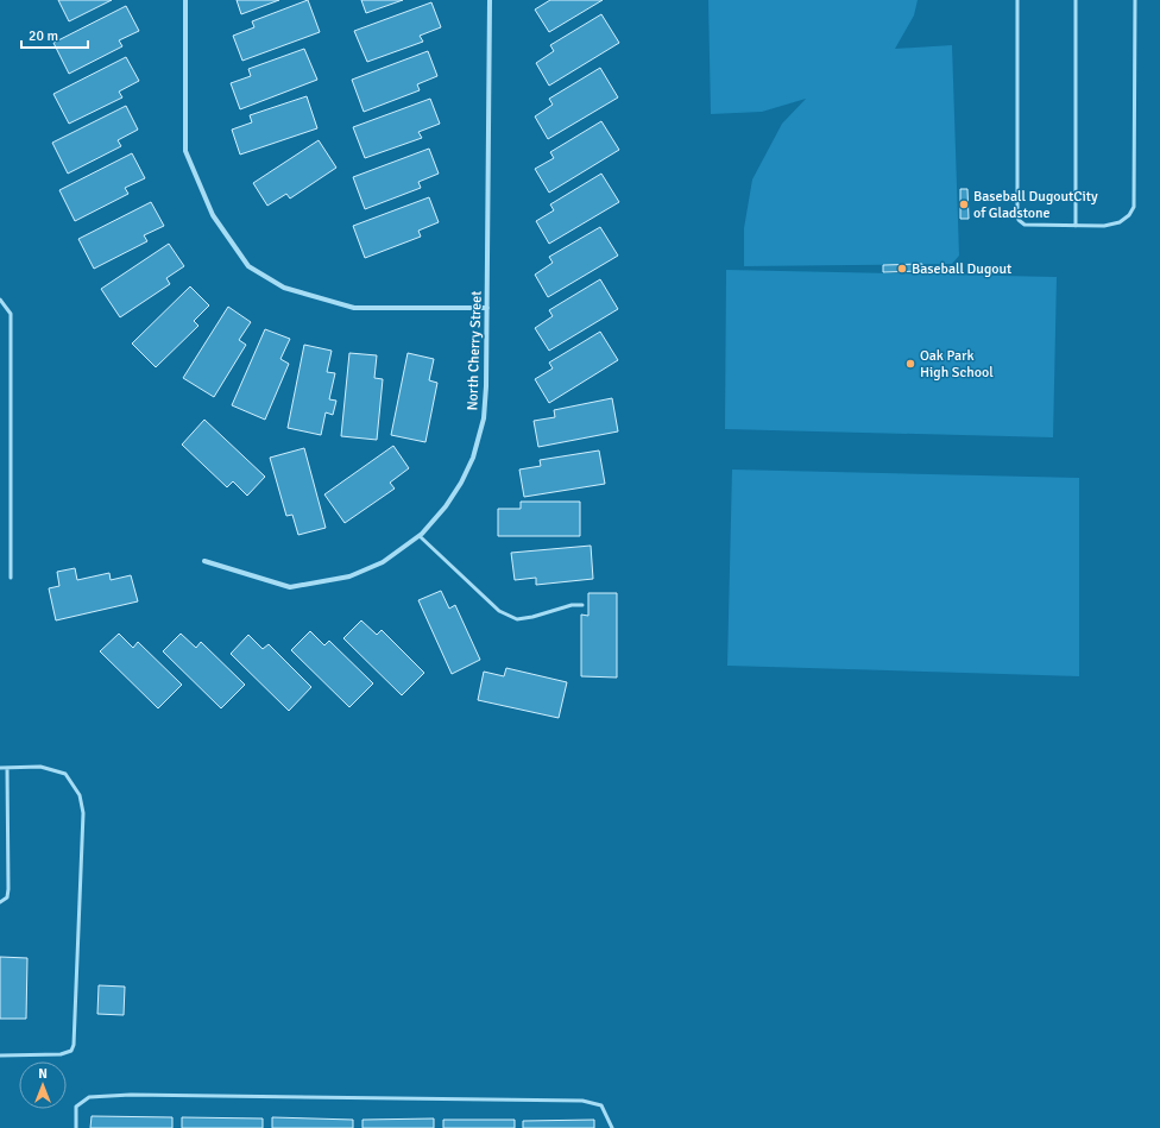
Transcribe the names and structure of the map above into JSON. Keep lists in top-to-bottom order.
{
  "streets": {
    "street": ["North Cherry Street"]
  },
  "places": ["Baseball DugoutCity of Gladstone", "Baseball Dugout", "Oak Park High School"],
  "scale_bar": "20 m",
  "north": "top"
}
